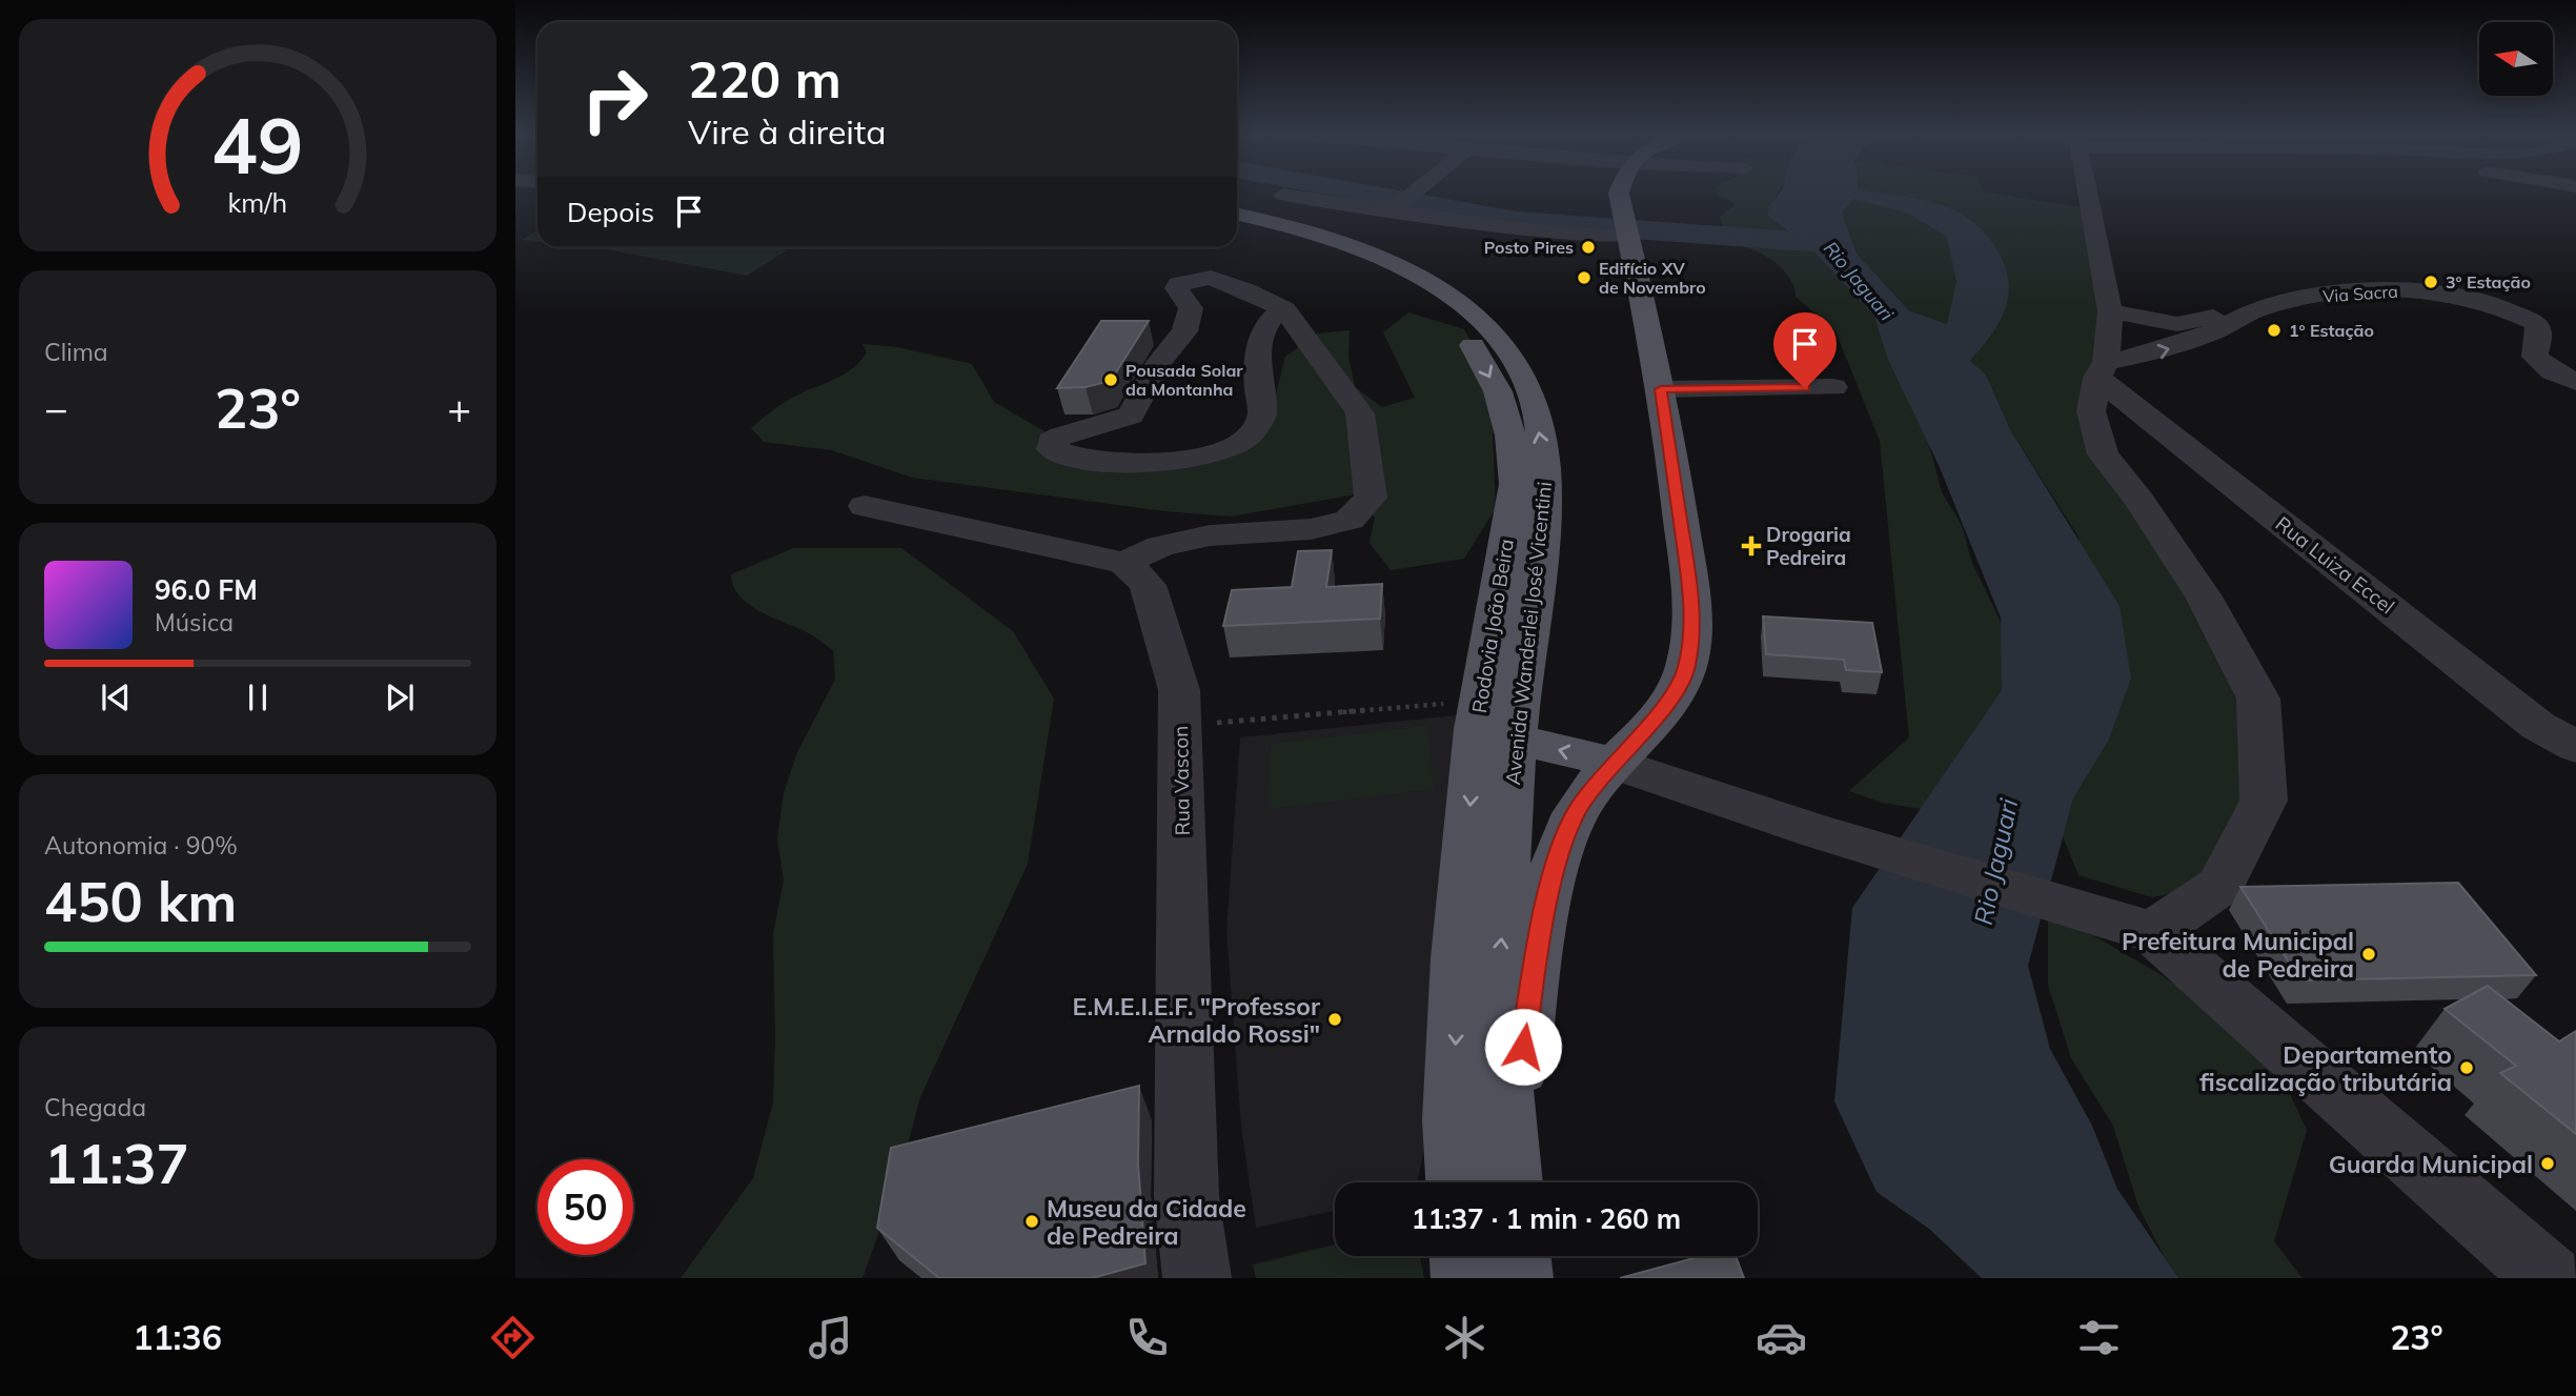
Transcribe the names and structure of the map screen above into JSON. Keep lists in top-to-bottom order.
{
  "streets": {
    "main road": ["Rodovia João Beira", "Avenida Wanderlei José Vicentini"],
    "street": ["Via Sacra", "Rua Luiza Eccel", "Rua Vascon"]
  },
  "crossings": [
    ["Via Sacra", "Rua Luiza Eccel"],
    ["Rodovia João Beira", "Avenida Wanderlei José Vicentini"]
  ],
  "one_way": ["Rodovia João Beira", "Avenida Wanderlei José Vicentini"],
  "water": ["Rio Jaguari"],
  "places": {
    "other": [
      "Posto Pires",
      "Edifício XV de Novembro",
      "3° Estação",
      "1° Estação",
      "Pousada Solar da Montanha",
      "Prefeitura Municipal de Pedreira",
      "E.M.E.I.E.F. \"Professor Arnaldo Rossi\"",
      "Departamento fiscalização tributária",
      "Guarda Municipal",
      "Museu da Cidade de Pedreira"
    ],
    "health": ["Drogaria Pedreira"]
  },
  "north": "left",
  "page": {
    "turn": ["220 m", "Vire à direita"],
    "then": "Depois",
    "tile": [
      "Clima",
      ["Autonomia · 90%", "450 km"],
      ["Chegada", "11:37"]
    ],
    "heat": ["−", "23°", "+"],
    "song": ["96.0 FM", "Música"],
    "limit": "50",
    "trip": "11:37 · 1 min · 260 m",
    "tabs": ["11:36", "23°"],
    "gauge": ["49", "km/h"]
  }
}
